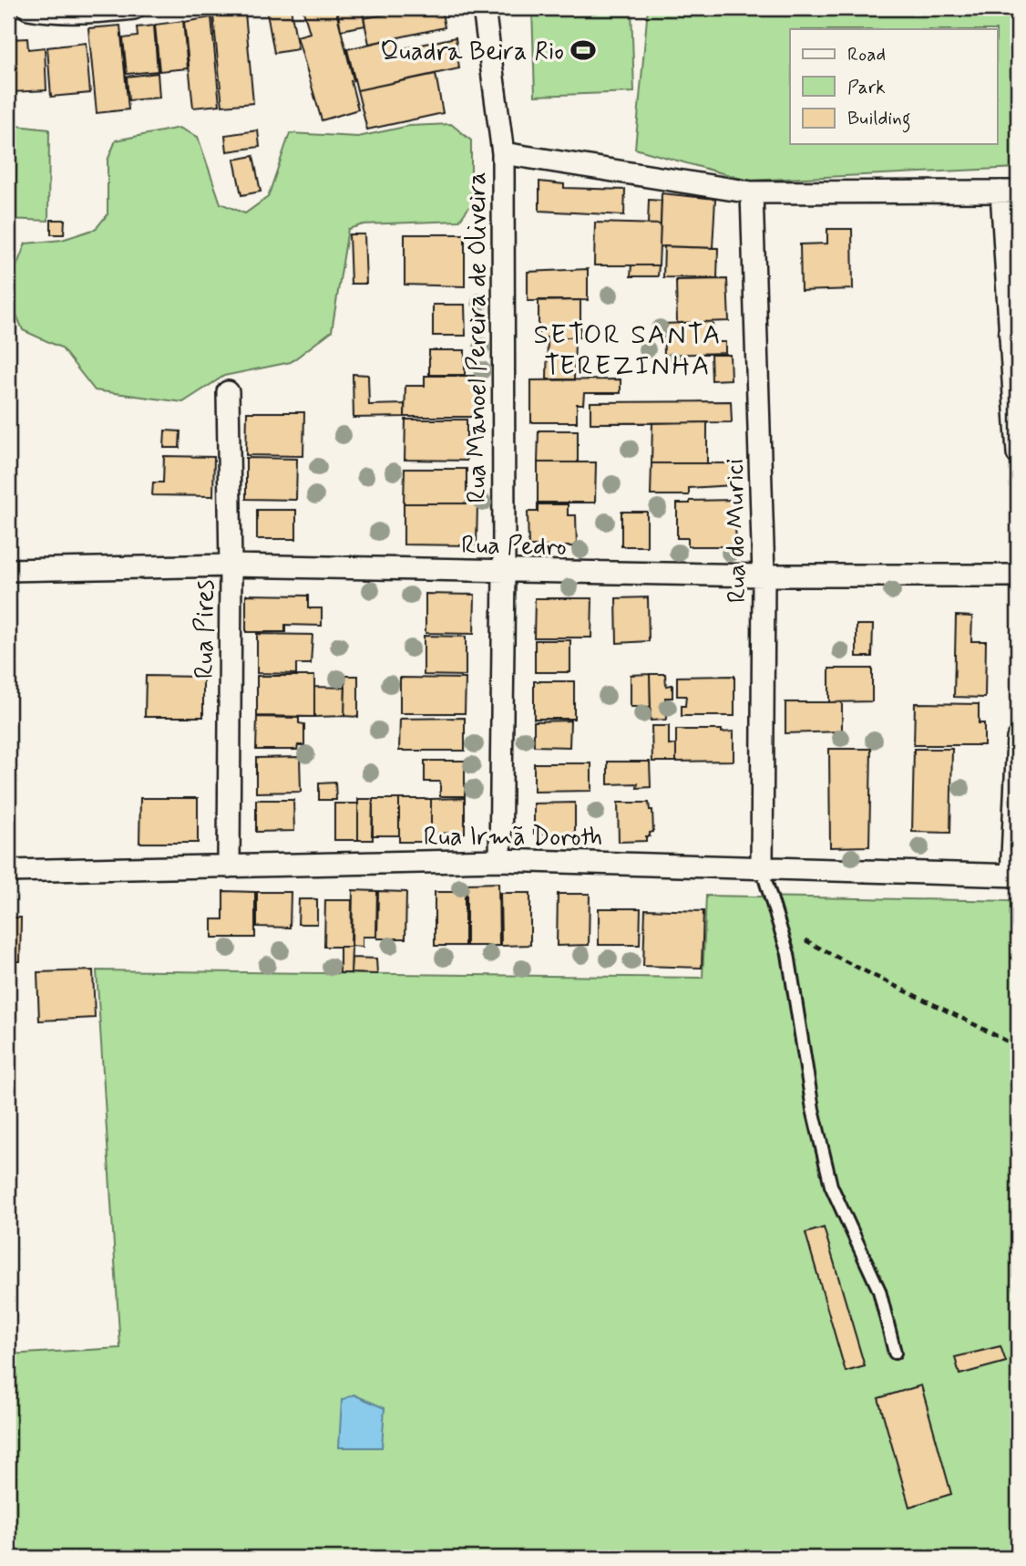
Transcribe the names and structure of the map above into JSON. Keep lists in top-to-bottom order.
{
  "streets": {
    "street": [
      "Rua Manoel Pereira de Oliveira",
      "Rua do Murici",
      "Rua Pedro",
      "Rua Pires",
      "Rua Irmã Doroth"
    ]
  },
  "crossings": [
    ["Rua Manoel Pereira de Oliveira", "Rua Pedro"],
    ["Rua Manoel Pereira de Oliveira", "Rua Irmã Doroth"],
    ["Rua do Murici", "Rua Pedro"],
    ["Rua do Murici", "Rua Irmã Doroth"],
    ["Rua Pedro", "Rua Pires"],
    ["Rua Pires", "Rua Irmã Doroth"]
  ],
  "districts": ["SETOR SANTA TEREZINHA"],
  "places": {
    "sports": ["Quadra Beira Rio"]
  },
  "legend": ["Road", "Park", "Building"]
}
